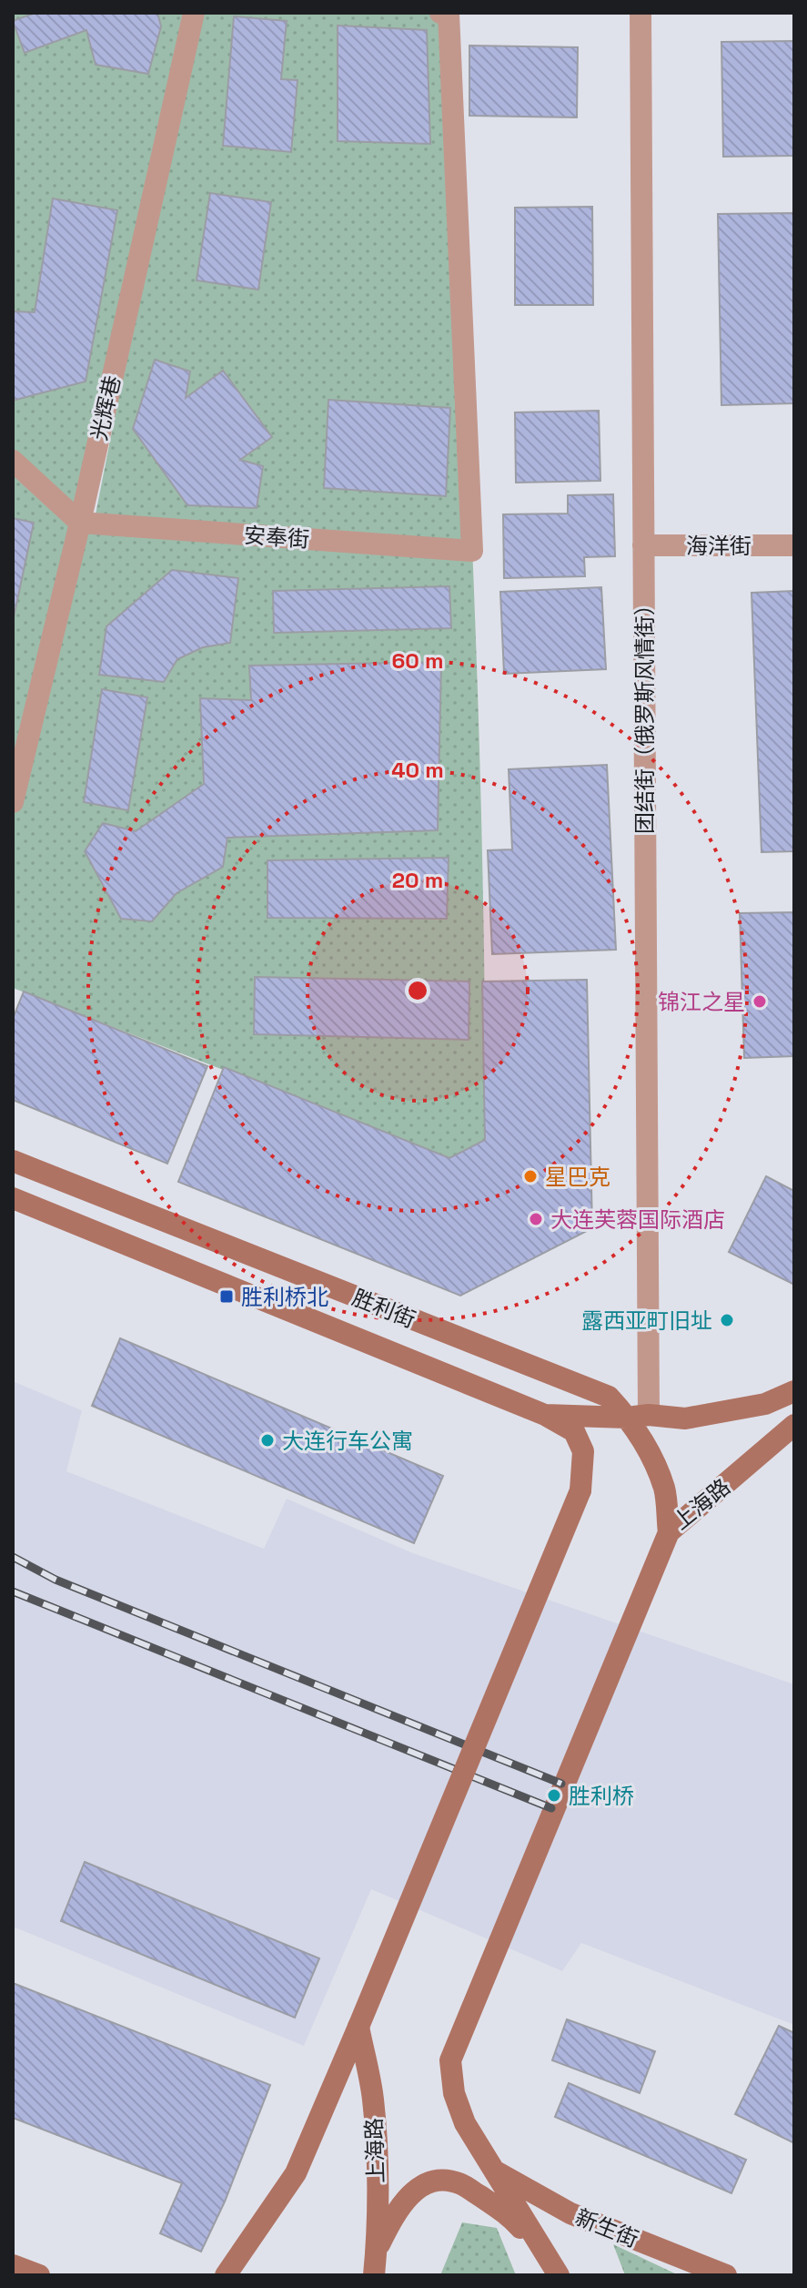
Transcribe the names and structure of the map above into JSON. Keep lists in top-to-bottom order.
{
  "streets": {
    "main road": ["胜利街", "上海路", "新生街"],
    "street": [
      "光辉巷",
      "安奉街",
      "海洋街",
      "团结街（俄罗斯风情街）"
    ]
  },
  "crossings": [
    ["光辉巷", "安奉街"],
    ["海洋街", "团结街（俄罗斯风情街）"],
    ["团结街（俄罗斯风情街）", "胜利街"],
    ["团结街（俄罗斯风情街）", "上海路"],
    ["胜利街", "上海路"]
  ],
  "places": {
    "other": [
      "锦江之星",
      "星巴克",
      "大连芙蓉国际酒店",
      "露西亚町旧址",
      "大连行车公寓",
      "胜利桥"
    ],
    "transit": ["胜利桥北"]
  },
  "rings": ["60 m", "40 m", "20 m"]
}
